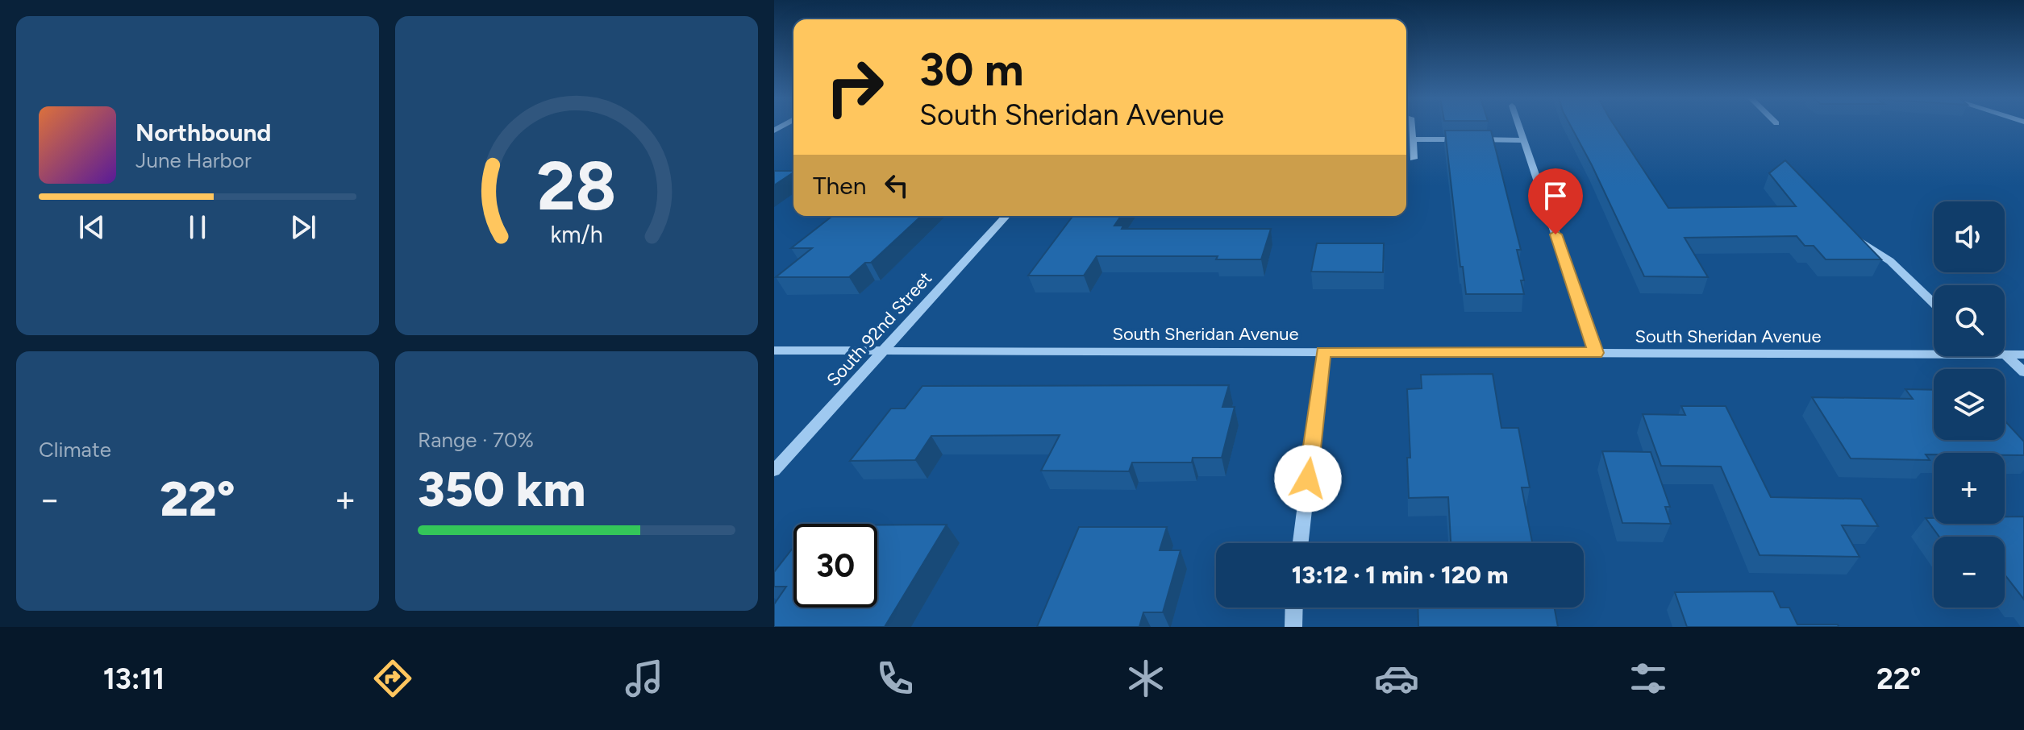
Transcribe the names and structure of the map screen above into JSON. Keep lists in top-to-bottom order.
{
  "streets": {
    "street": ["South 92nd Street", "South Sheridan Avenue"]
  },
  "crossings": [
    ["South 92nd Street", "South Sheridan Avenue"]
  ],
  "page": {
    "turn": ["30 m", "South Sheridan Avenue"],
    "song": ["Northbound", "June Harbor"],
    "then": "Then",
    "map_buttons": ["+", "−"],
    "tile": [
      "Climate",
      ["Range · 70%", "350 km"]
    ],
    "heat": ["−", "22°", "+"],
    "limit": "30",
    "trip": "13:12 · 1 min · 120 m",
    "tabs": ["13:11", "22°"],
    "gauge": ["28", "km/h"]
  }
}
